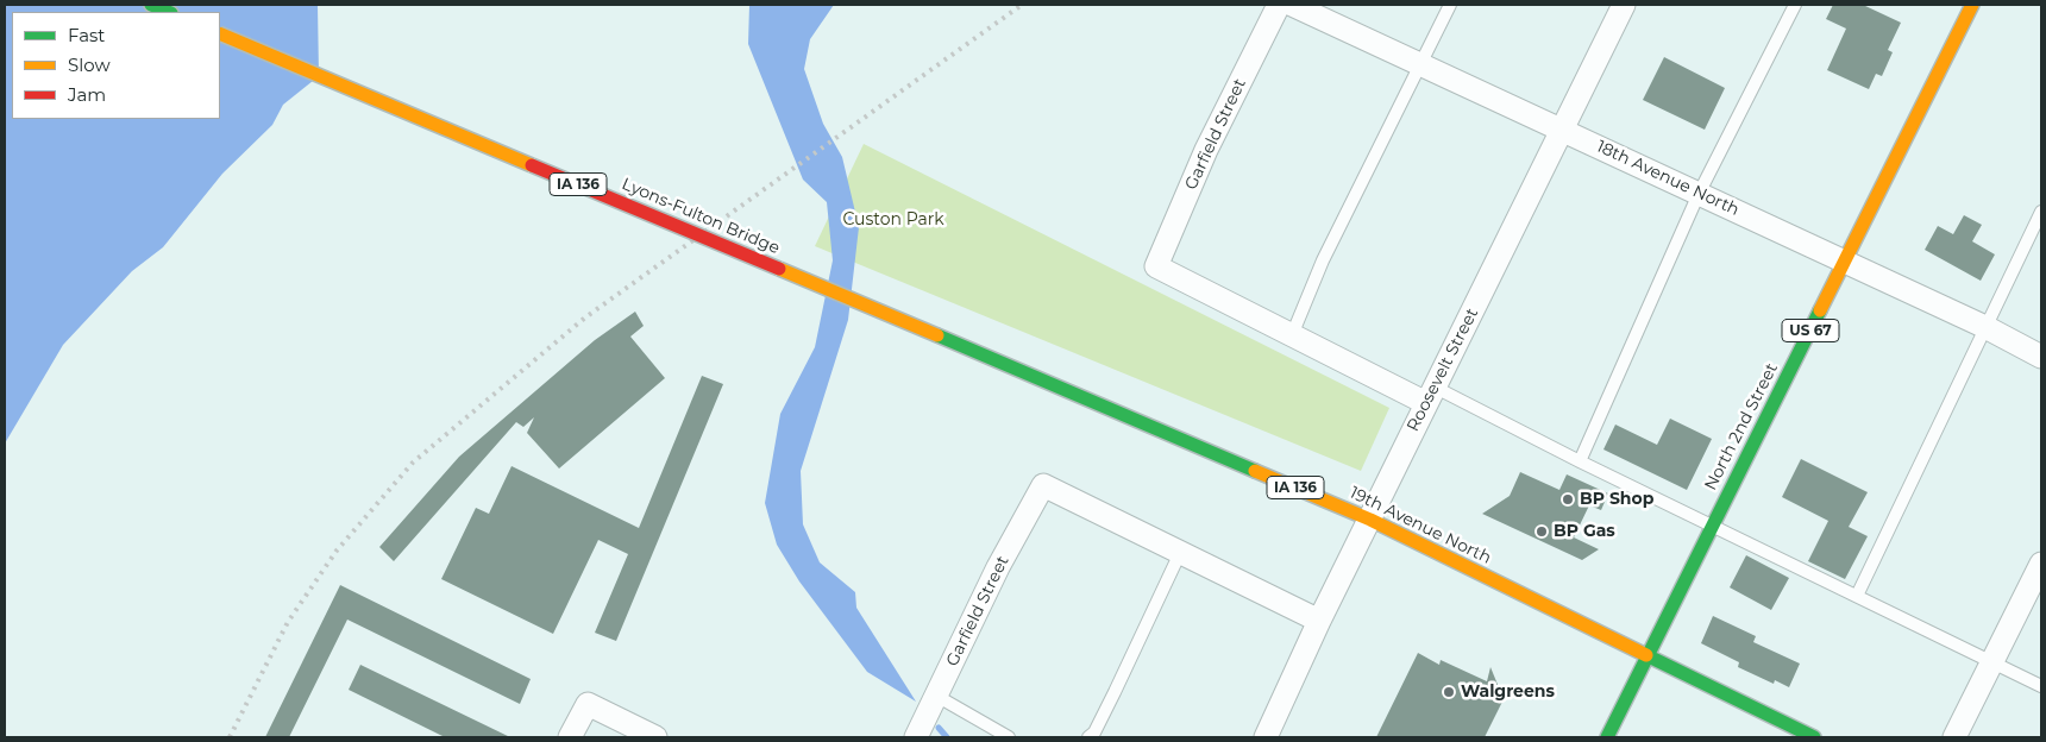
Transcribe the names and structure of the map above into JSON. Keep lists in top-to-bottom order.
{
  "streets": {
    "main road": [
      "IA 136",
      "Lyons-Fulton Bridge",
      "US 67",
      "North 2nd Street",
      "19th Avenue North"
    ],
    "street": ["Garfield Street", "18th Avenue North", "Roosevelt Street"]
  },
  "crossings": [
    ["18th Avenue North", "Roosevelt Street"],
    ["18th Avenue North", "North 2nd Street"],
    ["Lyons-Fulton Bridge", "19th Avenue North"],
    ["Roosevelt Street", "19th Avenue North"],
    ["North 2nd Street", "19th Avenue North"]
  ],
  "parks": ["Custon Park"],
  "places": ["BP Shop", "BP Gas", "Walgreens"],
  "legend": ["Fast", "Slow", "Jam"]
}
